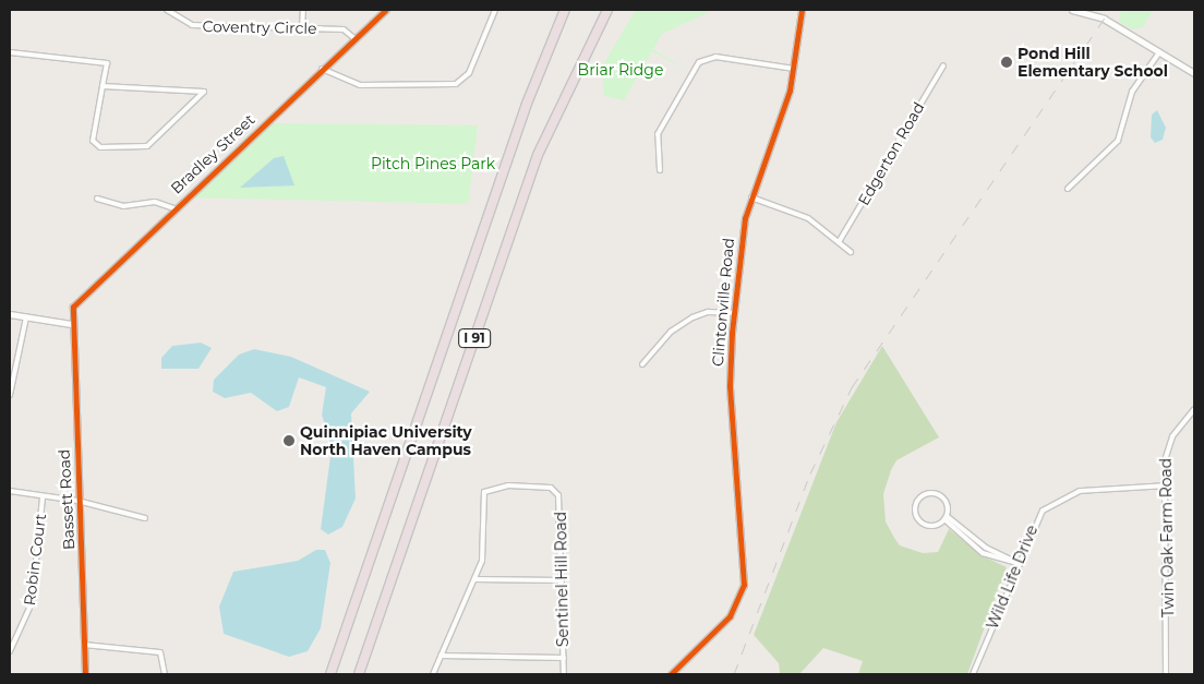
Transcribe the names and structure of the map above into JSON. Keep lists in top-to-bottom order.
{
  "streets": {
    "highway": ["I 91"],
    "street": [
      "Coventry Circle",
      "Bradley Street",
      "Edgerton Road",
      "Clintonville Road",
      "Bassett Road",
      "Twin Oak Farm Road",
      "Robin Court",
      "Wild Life Drive",
      "Sentinel Hill Road"
    ]
  },
  "crossings": [
    ["Coventry Circle", "Bradley Street"],
    ["Bradley Street", "Bassett Road"],
    ["Twin Oak Farm Road", "Wild Life Drive"]
  ],
  "parks": ["Briar Ridge", "Pitch Pines Park"],
  "places": ["Pond Hill Elementary School", "Quinnipiac University North Haven Campus"]
}
